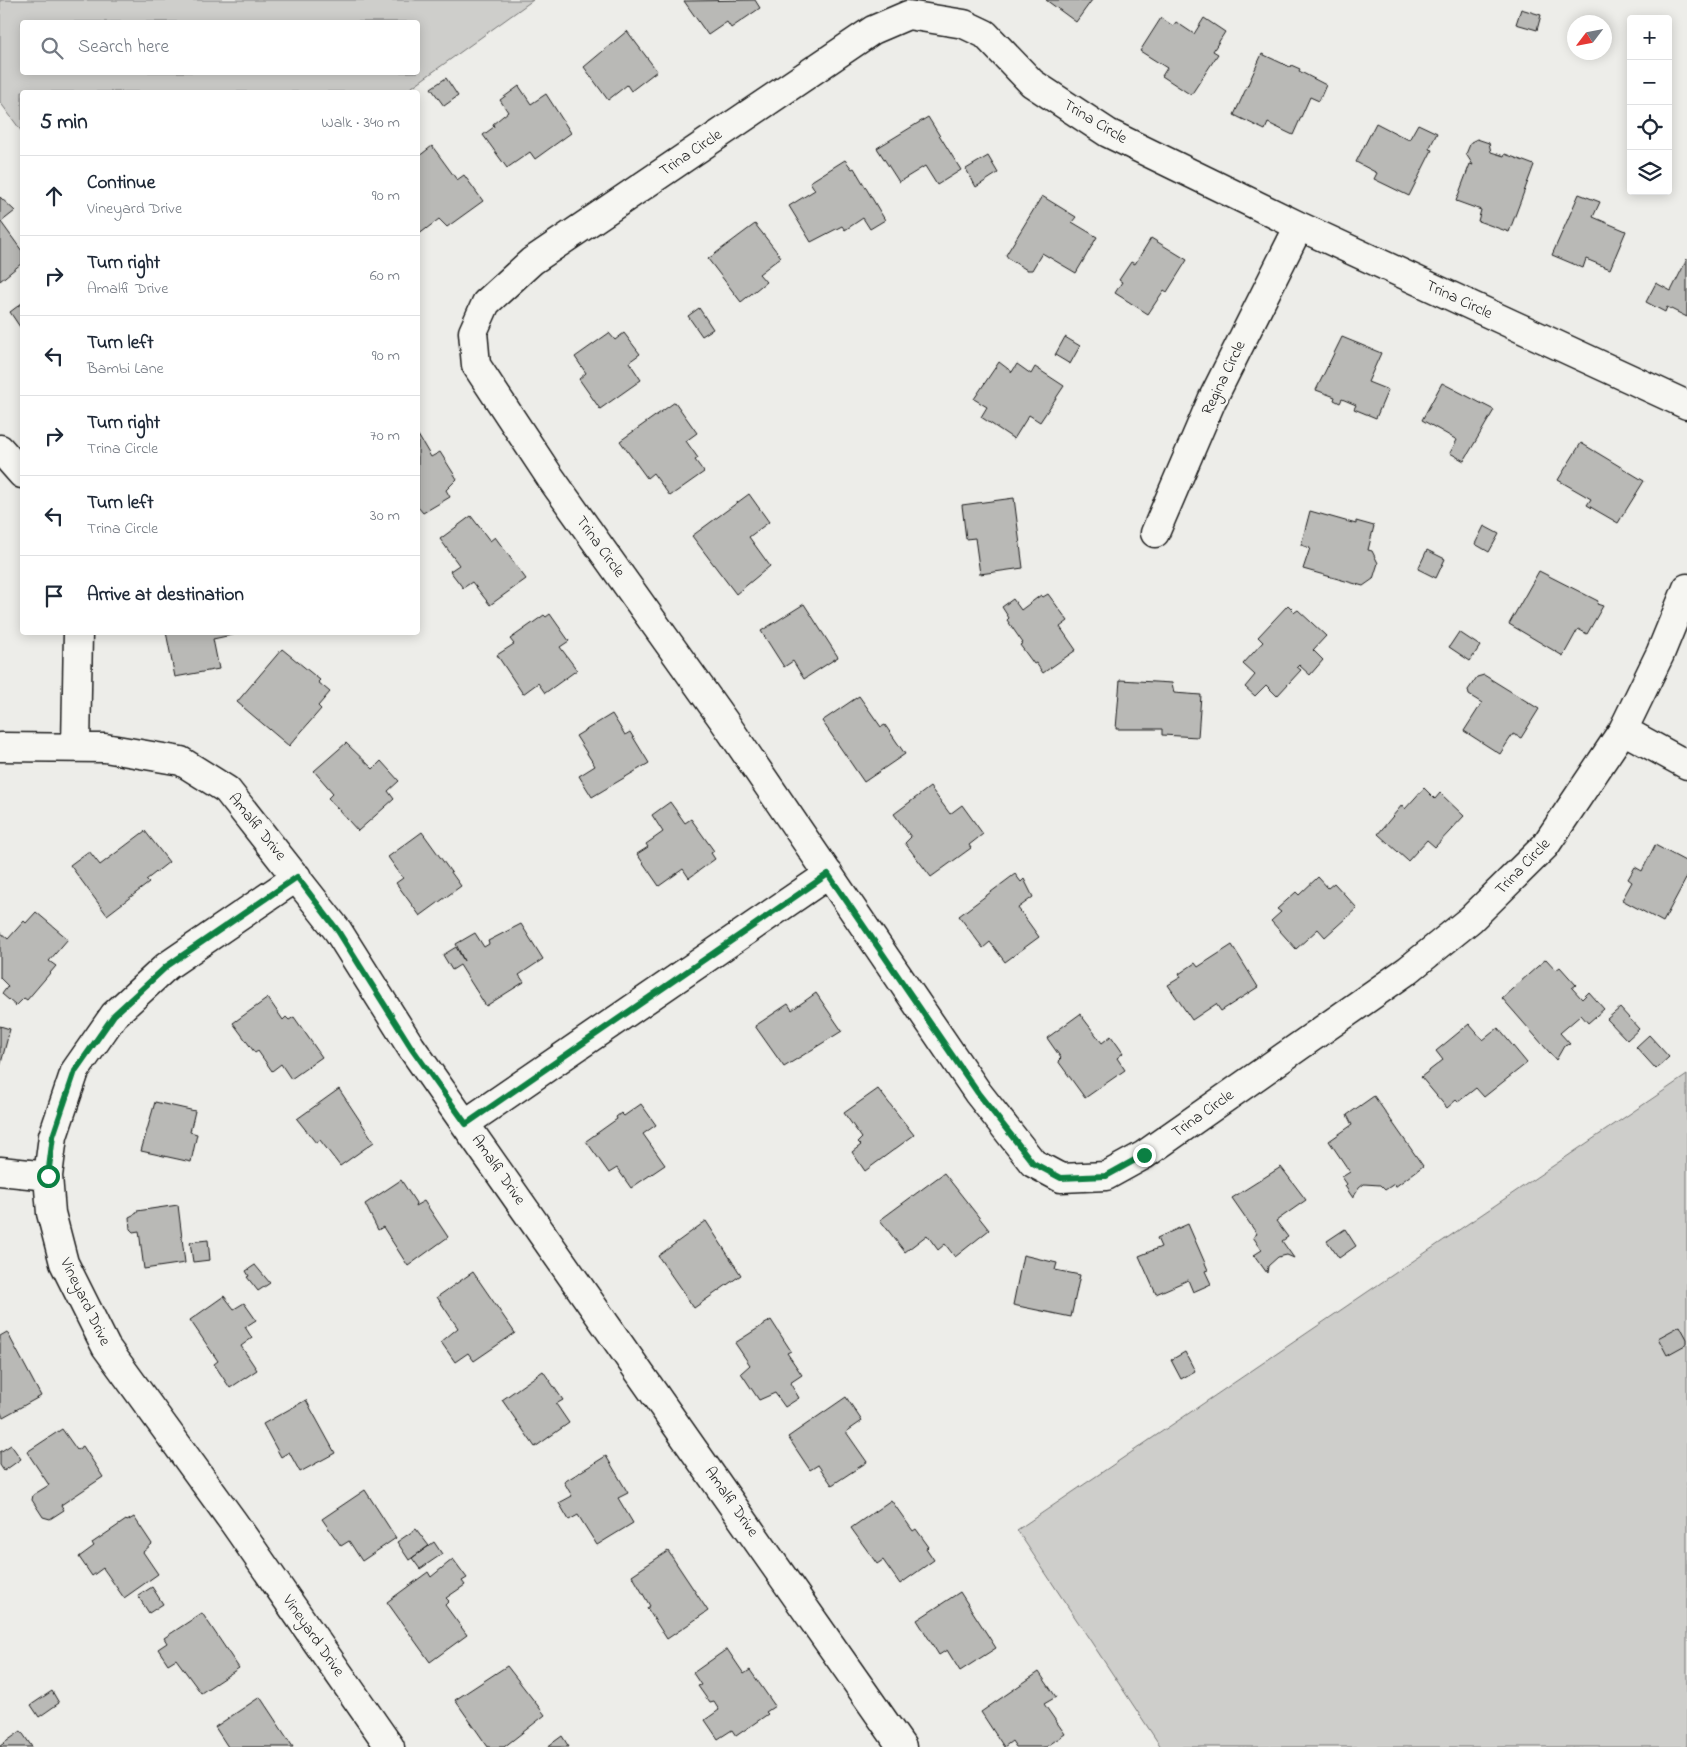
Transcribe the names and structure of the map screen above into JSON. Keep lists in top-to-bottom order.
{
  "streets": {
    "street": [
      "Trina Circle",
      "Regina Circle",
      "Amalfi Drive",
      "Vineyard Drive"
    ]
  },
  "crossings": [
    ["Trina Circle", "Regina Circle"],
    ["Amalfi Drive", "Vineyard Drive"]
  ],
  "north": "bottom left",
  "page": {
    "map_buttons": ["+", "−"],
    "search": "Search here",
    "heading": ["5 min", "Walk · 340 m"],
    "list": [
      ["Continue", "Vineyard Drive", "90 m"],
      ["Turn right", "Amalfi Drive", "60 m"],
      ["Turn left", "Bambi Lane", "90 m"],
      ["Turn right", "Trina Circle", "70 m"],
      ["Turn left", "Trina Circle", "30 m"],
      "Arrive at destination"
    ]
  }
}
